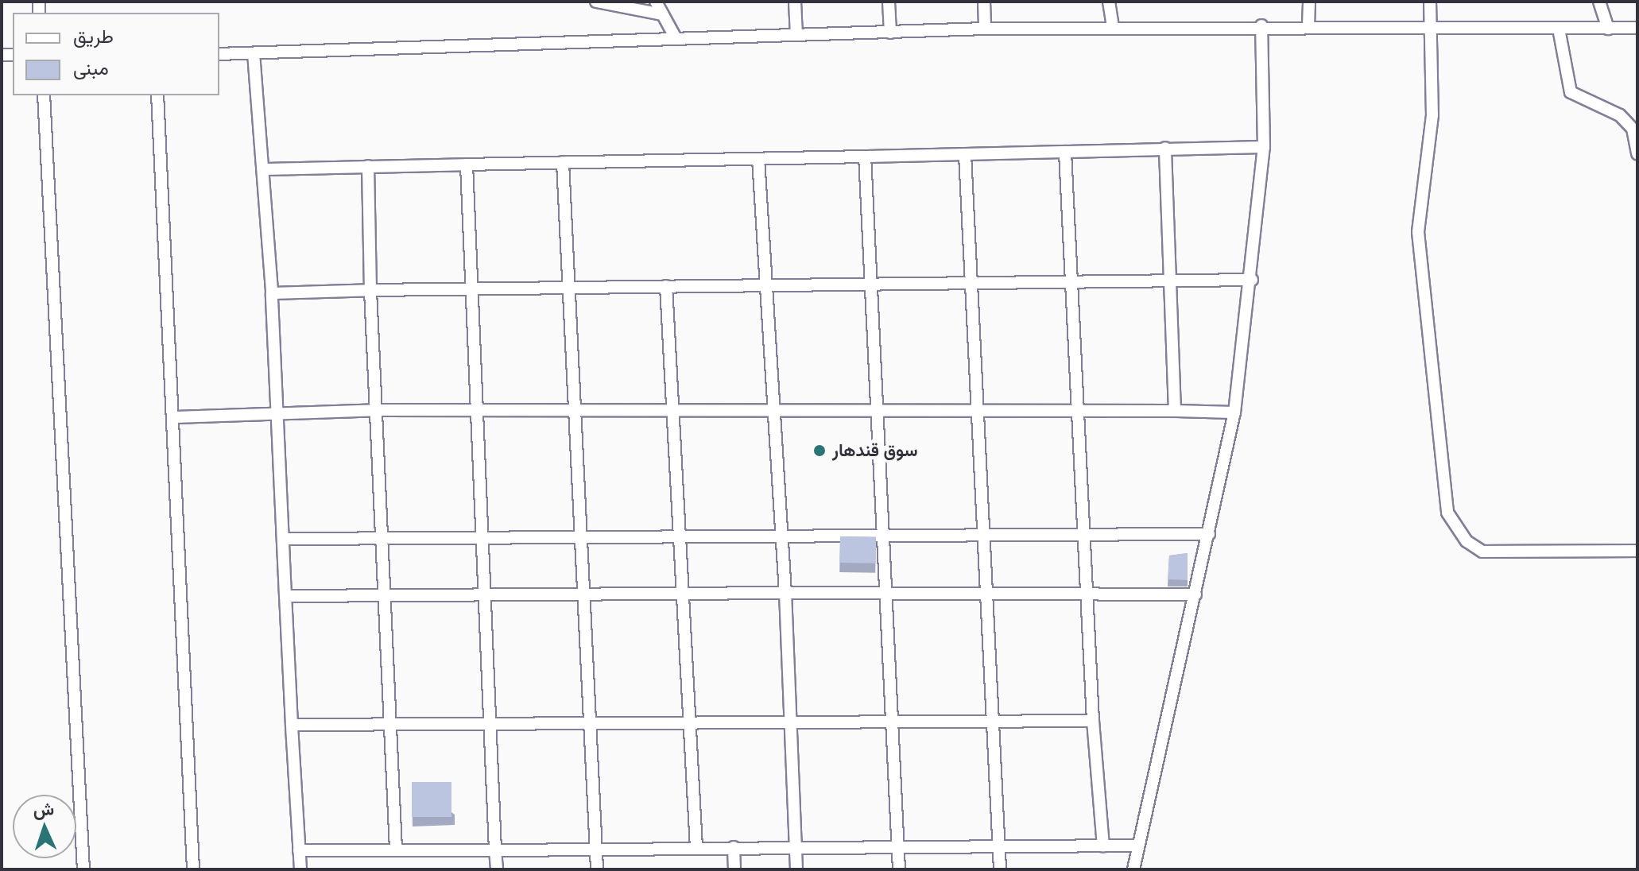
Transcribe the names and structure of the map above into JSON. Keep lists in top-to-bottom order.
{
  "places": ["سوق قندهار"],
  "legend": ["طريق", "مبنى"],
  "north": "top"
}
